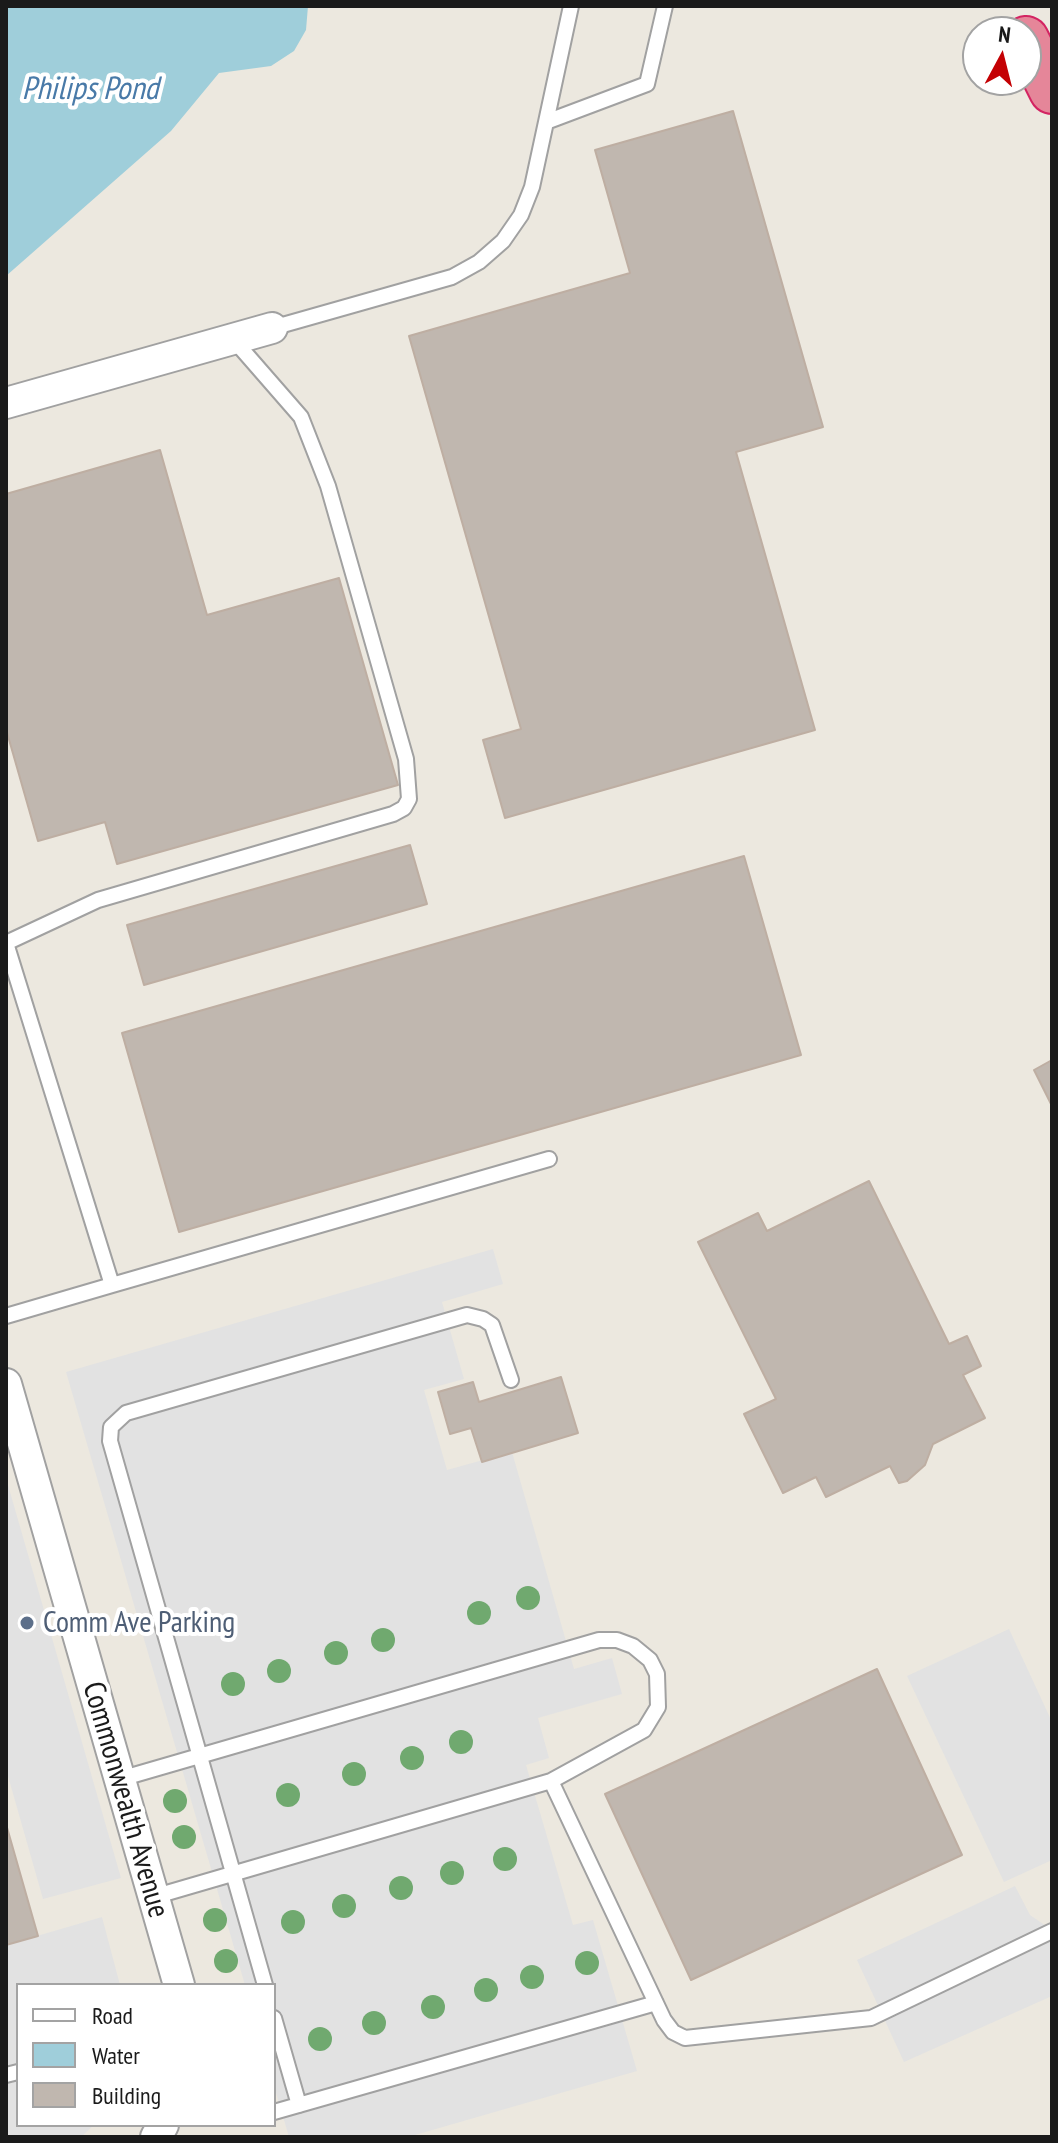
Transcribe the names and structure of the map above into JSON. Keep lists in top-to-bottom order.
{
  "streets": {
    "street": ["Commonwealth Avenue"]
  },
  "water": ["Philips Pond"],
  "places": ["Comm Ave Parking"],
  "legend": ["Road", "Water", "Building"],
  "north": "top"
}
